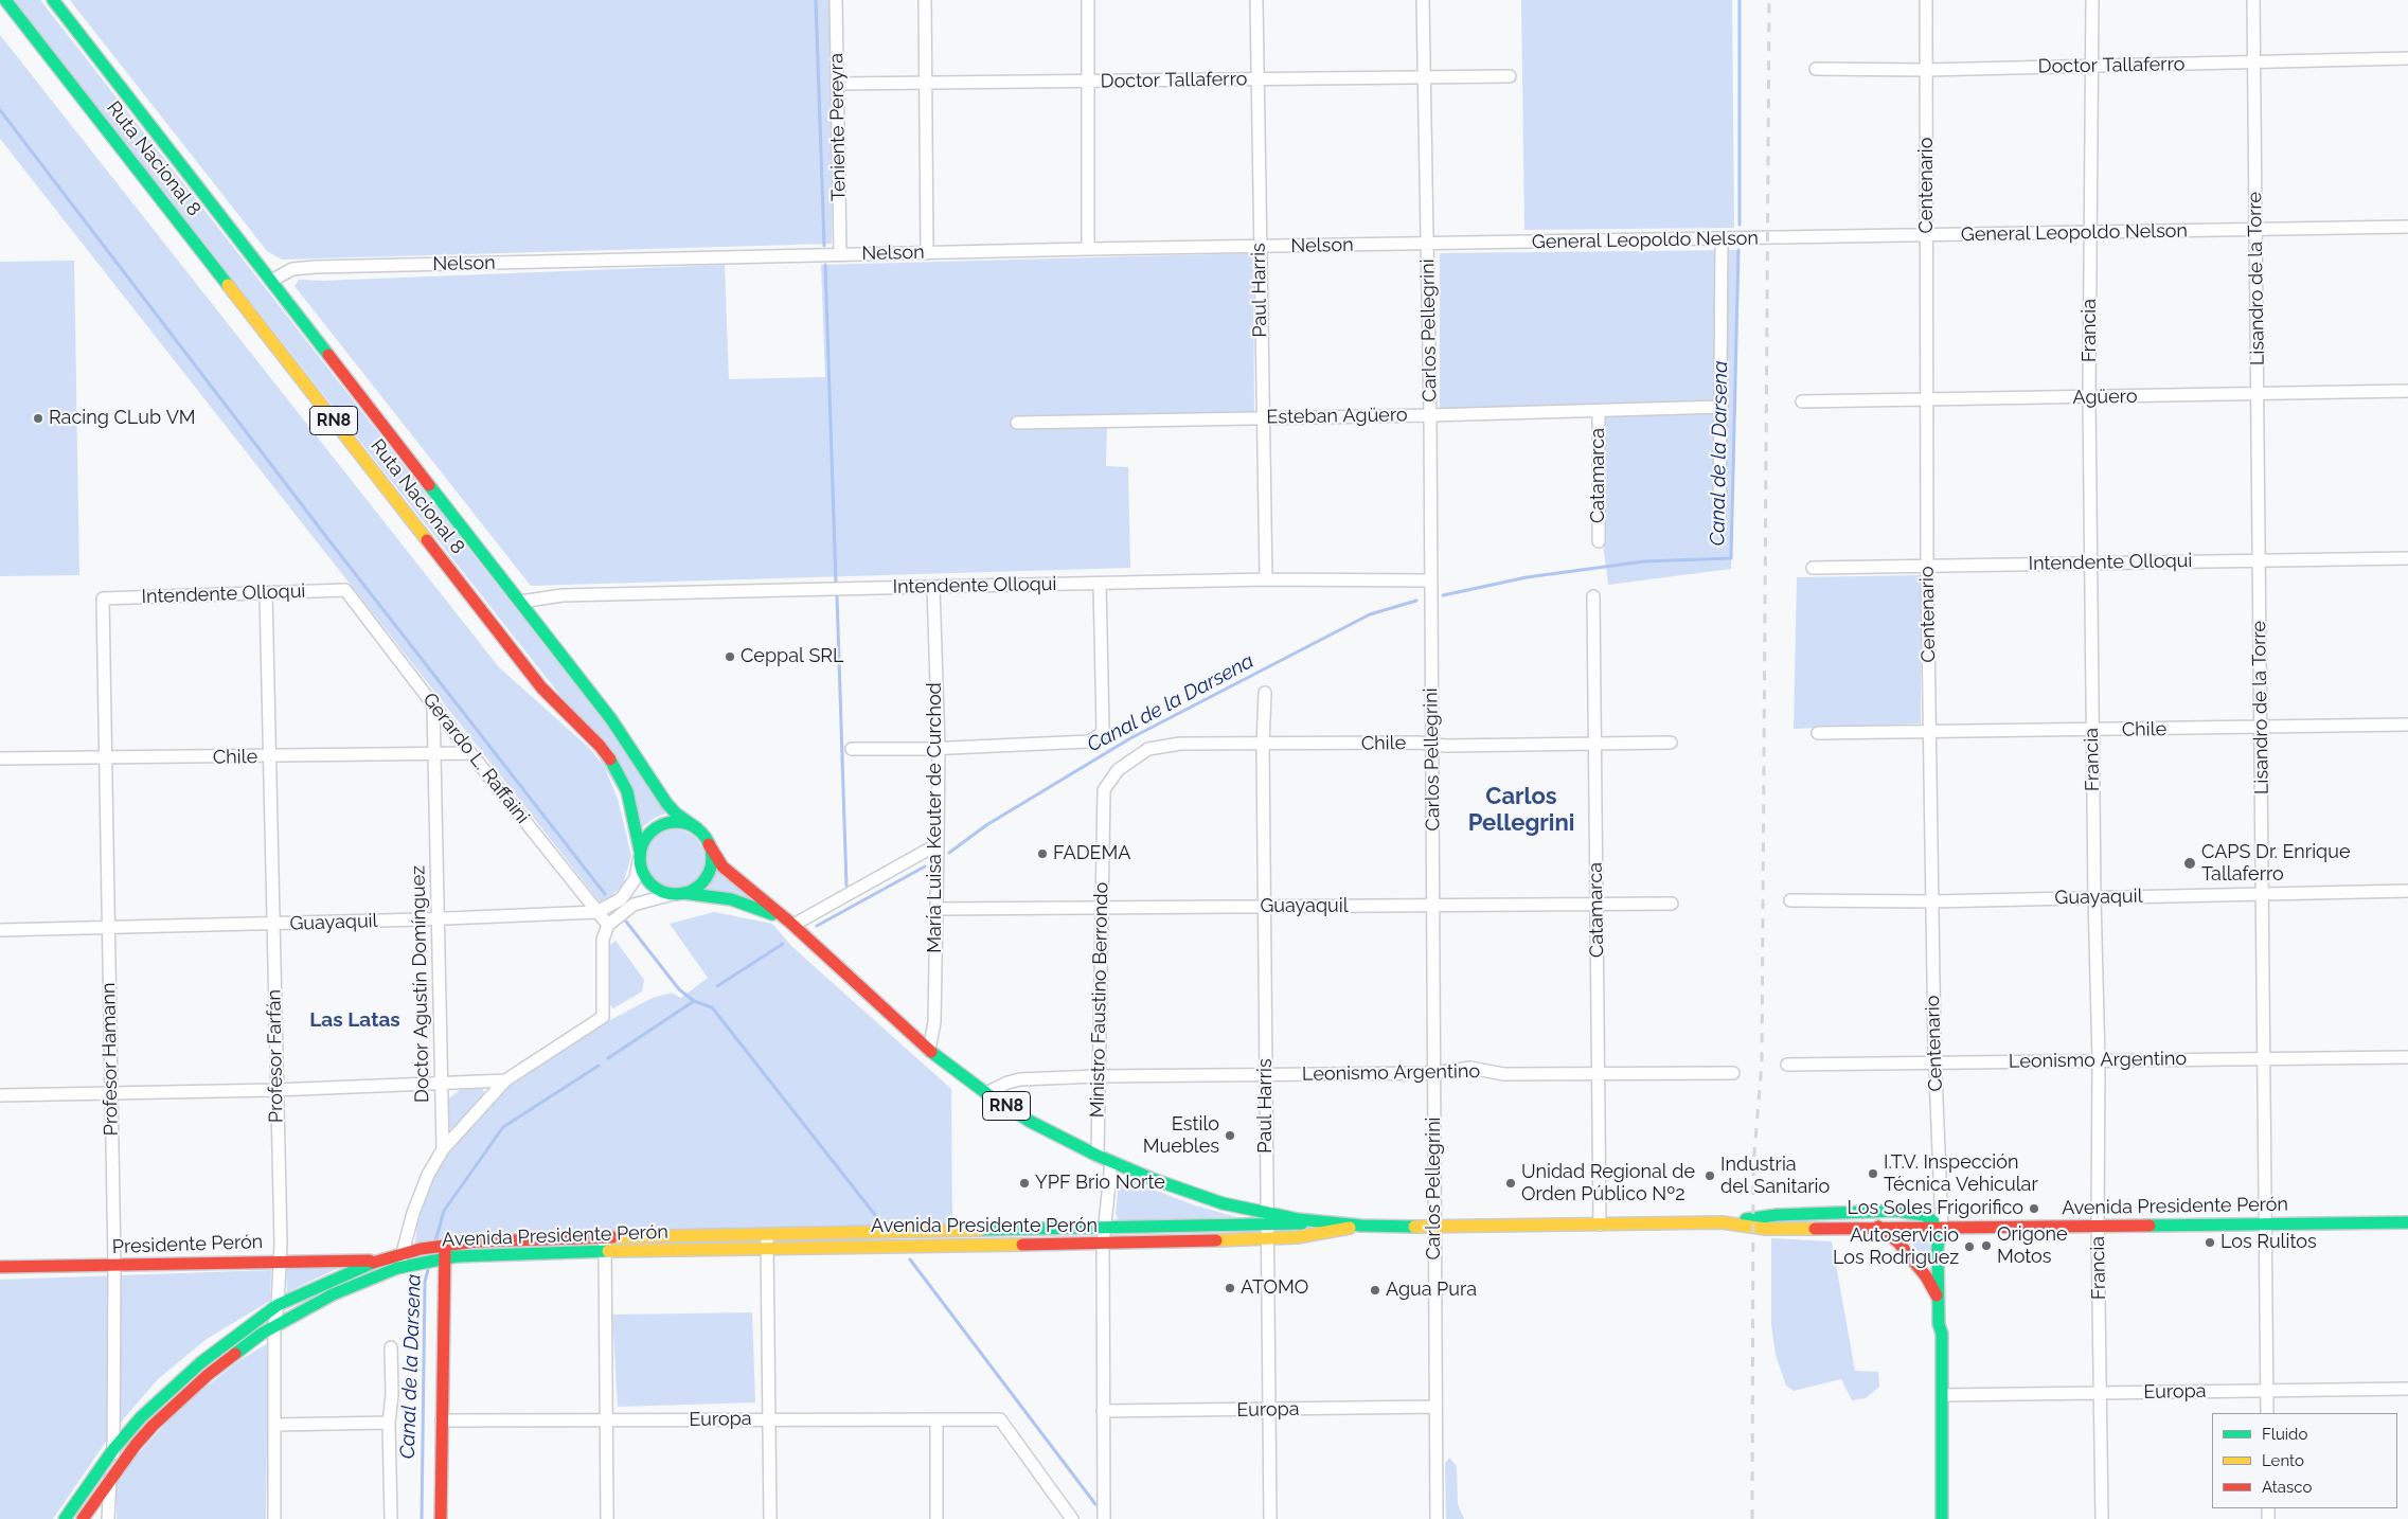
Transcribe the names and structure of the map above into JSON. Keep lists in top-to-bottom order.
{
  "streets": {
    "main road": [
      "Ruta Nacional 8",
      "RN8",
      "Avenida Presidente Perón",
      "Presidente Perón"
    ],
    "street": [
      "Doctor Tallaferro",
      "Teniente Pereyra",
      "Centenario",
      "General Leopoldo Nelson",
      "Nelson",
      "Lisandro de la Torre",
      "Paul Harris",
      "Carlos Pellegrini",
      "Francia",
      "Agüero",
      "Esteban Agüero",
      "Catamarca",
      "Intendente Olloqui",
      "Chile",
      "Gerardo L. Raffaini",
      "María Luisa Keuter de Curchod",
      "Guayaquil",
      "Doctor Agustín Domínguez",
      "Ministro Faustino Berrondo",
      "Profesor Farfán",
      "Profesor Hamann",
      "Leonismo Argentino",
      "Europa"
    ]
  },
  "crossings": [
    ["Doctor Tallaferro", "Teniente Pereyra"],
    ["Doctor Tallaferro", "Centenario"],
    ["Doctor Tallaferro", "Lisandro de la Torre"],
    ["Doctor Tallaferro", "Paul Harris"],
    ["Doctor Tallaferro", "Carlos Pellegrini"],
    ["Doctor Tallaferro", "Francia"],
    ["Teniente Pereyra", "Nelson"],
    ["Ruta Nacional 8", "Nelson"],
    ["Ruta Nacional 8", "RN8"],
    ["Ruta Nacional 8", "Intendente Olloqui"],
    ["Ruta Nacional 8", "Guayaquil"],
    ["Centenario", "General Leopoldo Nelson"],
    ["Centenario", "Agüero"],
    ["Centenario", "Intendente Olloqui"],
    ["Centenario", "Chile"],
    ["Centenario", "Guayaquil"],
    ["Centenario", "Leonismo Argentino"],
    ["Centenario", "Avenida Presidente Perón"],
    ["General Leopoldo Nelson", "Nelson"],
    ["General Leopoldo Nelson", "Lisandro de la Torre"],
    ["General Leopoldo Nelson", "Francia"],
    ["Nelson", "Paul Harris"],
    ["Nelson", "Carlos Pellegrini"],
    ["Lisandro de la Torre", "Agüero"],
    ["Lisandro de la Torre", "Intendente Olloqui"],
    ["Lisandro de la Torre", "Chile"],
    ["Lisandro de la Torre", "Guayaquil"],
    ["Lisandro de la Torre", "Leonismo Argentino"],
    ["Lisandro de la Torre", "Avenida Presidente Perón"],
    ["Lisandro de la Torre", "Europa"],
    ["Paul Harris", "Esteban Agüero"],
    ["Paul Harris", "RN8"],
    ["Paul Harris", "Intendente Olloqui"],
    ["Paul Harris", "Chile"],
    ["Paul Harris", "Guayaquil"],
    ["Paul Harris", "Leonismo Argentino"],
    ["Paul Harris", "Avenida Presidente Perón"],
    ["Paul Harris", "Europa"],
    ["Carlos Pellegrini", "Esteban Agüero"],
    ["Carlos Pellegrini", "Intendente Olloqui"],
    ["Carlos Pellegrini", "Chile"],
    ["Carlos Pellegrini", "Guayaquil"],
    ["Carlos Pellegrini", "Leonismo Argentino"],
    ["Carlos Pellegrini", "Avenida Presidente Perón"],
    ["Carlos Pellegrini", "Europa"],
    ["Francia", "Agüero"],
    ["Francia", "Intendente Olloqui"],
    ["Francia", "Chile"],
    ["Francia", "Guayaquil"],
    ["Francia", "Leonismo Argentino"],
    ["Francia", "Avenida Presidente Perón"],
    ["Francia", "Europa"],
    ["Esteban Agüero", "Catamarca"],
    ["RN8", "María Luisa Keuter de Curchod"],
    ["RN8", "Guayaquil"],
    ["RN8", "Ministro Faustino Berrondo"],
    ["RN8", "Leonismo Argentino"],
    ["RN8", "Avenida Presidente Perón"],
    ["Catamarca", "Chile"],
    ["Catamarca", "Guayaquil"],
    ["Catamarca", "Leonismo Argentino"],
    ["Catamarca", "Avenida Presidente Perón"],
    ["Intendente Olloqui", "Gerardo L. Raffaini"],
    ["Intendente Olloqui", "María Luisa Keuter de Curchod"],
    ["Intendente Olloqui", "Profesor Farfán"],
    ["Intendente Olloqui", "Profesor Hamann"],
    ["Chile", "Gerardo L. Raffaini"],
    ["Chile", "Doctor Agustín Domínguez"],
    ["Chile", "Ministro Faustino Berrondo"],
    ["Chile", "Profesor Farfán"],
    ["Chile", "Profesor Hamann"],
    ["Gerardo L. Raffaini", "Guayaquil"],
    ["Gerardo L. Raffaini", "Doctor Agustín Domínguez"],
    ["María Luisa Keuter de Curchod", "Guayaquil"],
    ["Guayaquil", "Doctor Agustín Domínguez"],
    ["Guayaquil", "Ministro Faustino Berrondo"],
    ["Guayaquil", "Profesor Farfán"],
    ["Guayaquil", "Profesor Hamann"],
    ["Ministro Faustino Berrondo", "Leonismo Argentino"],
    ["Profesor Farfán", "Presidente Perón"],
    ["Profesor Hamann", "Presidente Perón"],
    ["Avenida Presidente Perón", "Presidente Perón"]
  ],
  "districts": ["Carlos Pellegrini", "Las Latas"],
  "water": ["Canal de la Darsena"],
  "places": [
    "Racing CLub VM",
    "Ceppal SRL",
    "FADEMA",
    "CAPS Dr. Enrique Tallaferro",
    "Estilo Muebles",
    "I.T.V. Inspección Técnica Vehicular",
    "Industria del Sanitario",
    "YPF Brio Norte",
    "Unidad Regional de Orden Público Nº2",
    "Los Soles Frigorifico",
    "Los Rulitos",
    "Origone Motos",
    "Autoservicio Los Rodriguez",
    "ATOMO",
    "Agua Pura"
  ],
  "legend": ["Fluido", "Lento", "Atasco"]
}
